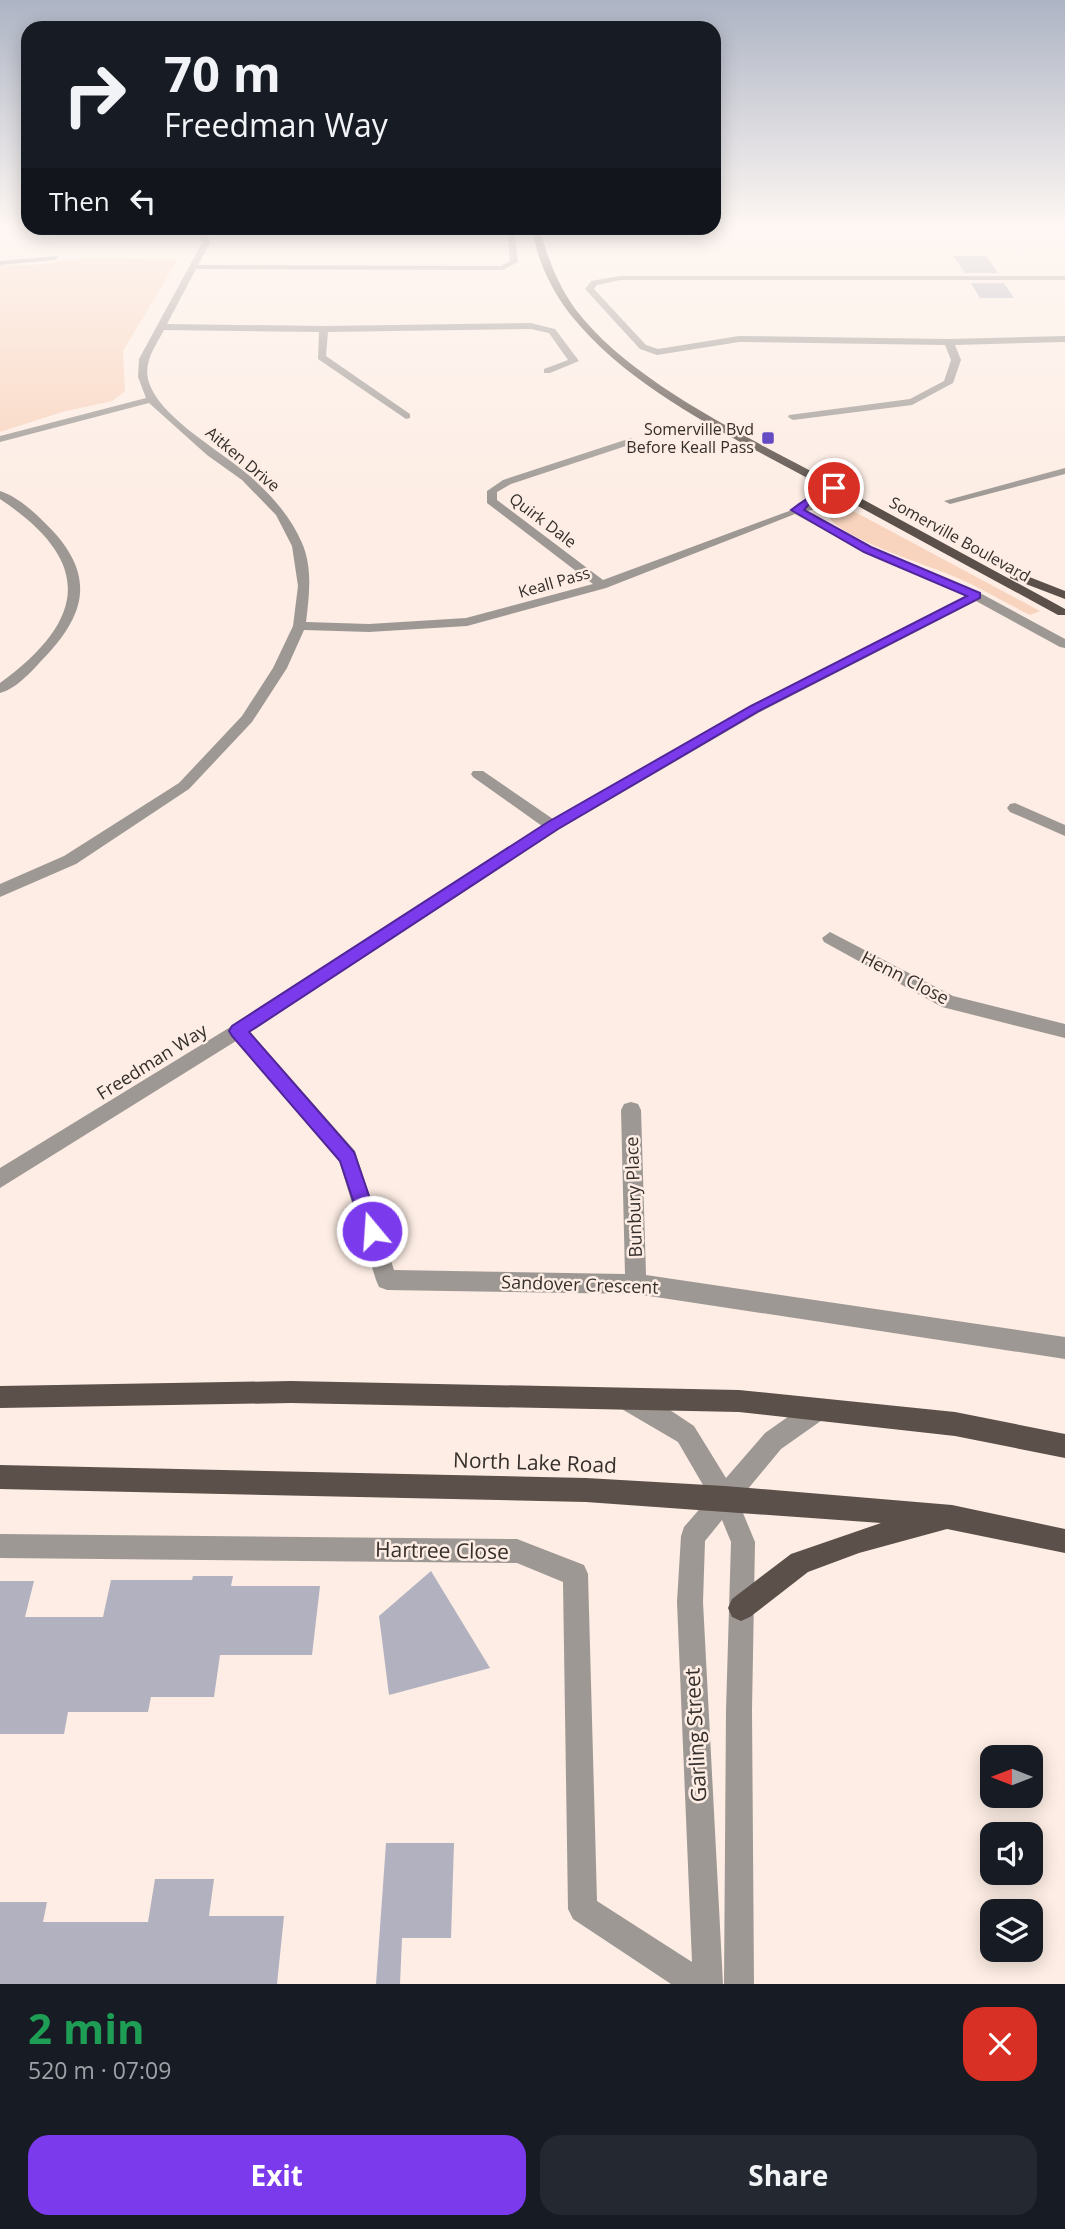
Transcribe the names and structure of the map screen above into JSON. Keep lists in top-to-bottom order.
{
  "streets": {
    "main road": ["Somerville Boulevard", "North Lake Road"],
    "street": [
      "Aitken Drive",
      "Quirk Dale",
      "Keall Pass",
      "Henn Close",
      "Freedman Way",
      "Bunbury Place",
      "Sandover Crescent",
      "Hartree Close",
      "Garling Street"
    ]
  },
  "crossings": [
    ["Aitken Drive", "Keall Pass"],
    ["Quirk Dale", "Keall Pass"],
    ["Somerville Boulevard", "Keall Pass"],
    ["Freedman Way", "Sandover Crescent"],
    ["Bunbury Place", "Sandover Crescent"],
    ["North Lake Road", "Garling Street"]
  ],
  "places": {
    "transit": ["Somerville Bvd Before Keall Pass"]
  },
  "north": "left",
  "page": {
    "turn": ["70 m", "Freedman Way"],
    "then": "Then",
    "heading": ["2 min", "520 m · 07:09"],
    "buttons": ["Exit", "Share"]
  }
}
